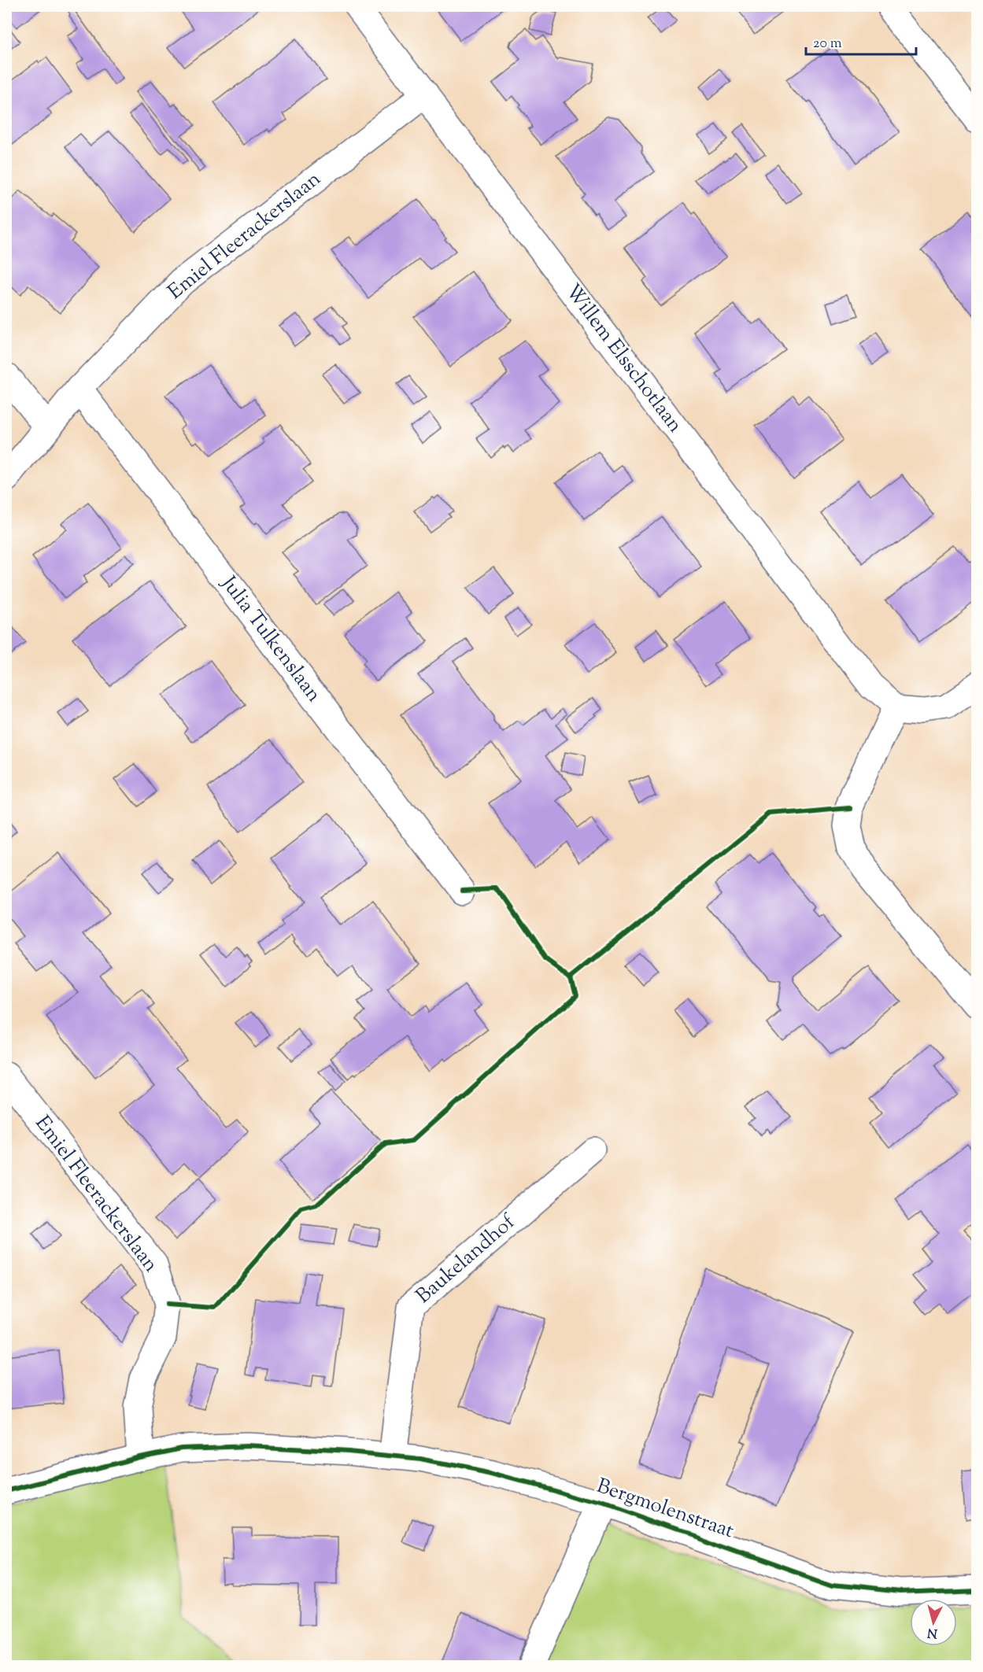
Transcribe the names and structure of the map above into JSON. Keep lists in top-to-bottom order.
{
  "streets": {
    "street": [
      "Emiel Fleerackerslaan",
      "Willem Elsschotlaan",
      "Julia Tulkenslaan",
      "Baukelandhof",
      "Bergmolenstraat"
    ]
  },
  "crossings": [
    ["Emiel Fleerackerslaan", "Willem Elsschotlaan"],
    ["Emiel Fleerackerslaan", "Julia Tulkenslaan"],
    ["Emiel Fleerackerslaan", "Bergmolenstraat"],
    ["Baukelandhof", "Bergmolenstraat"]
  ],
  "scale_bar": "20 m",
  "north": "bottom"
}
